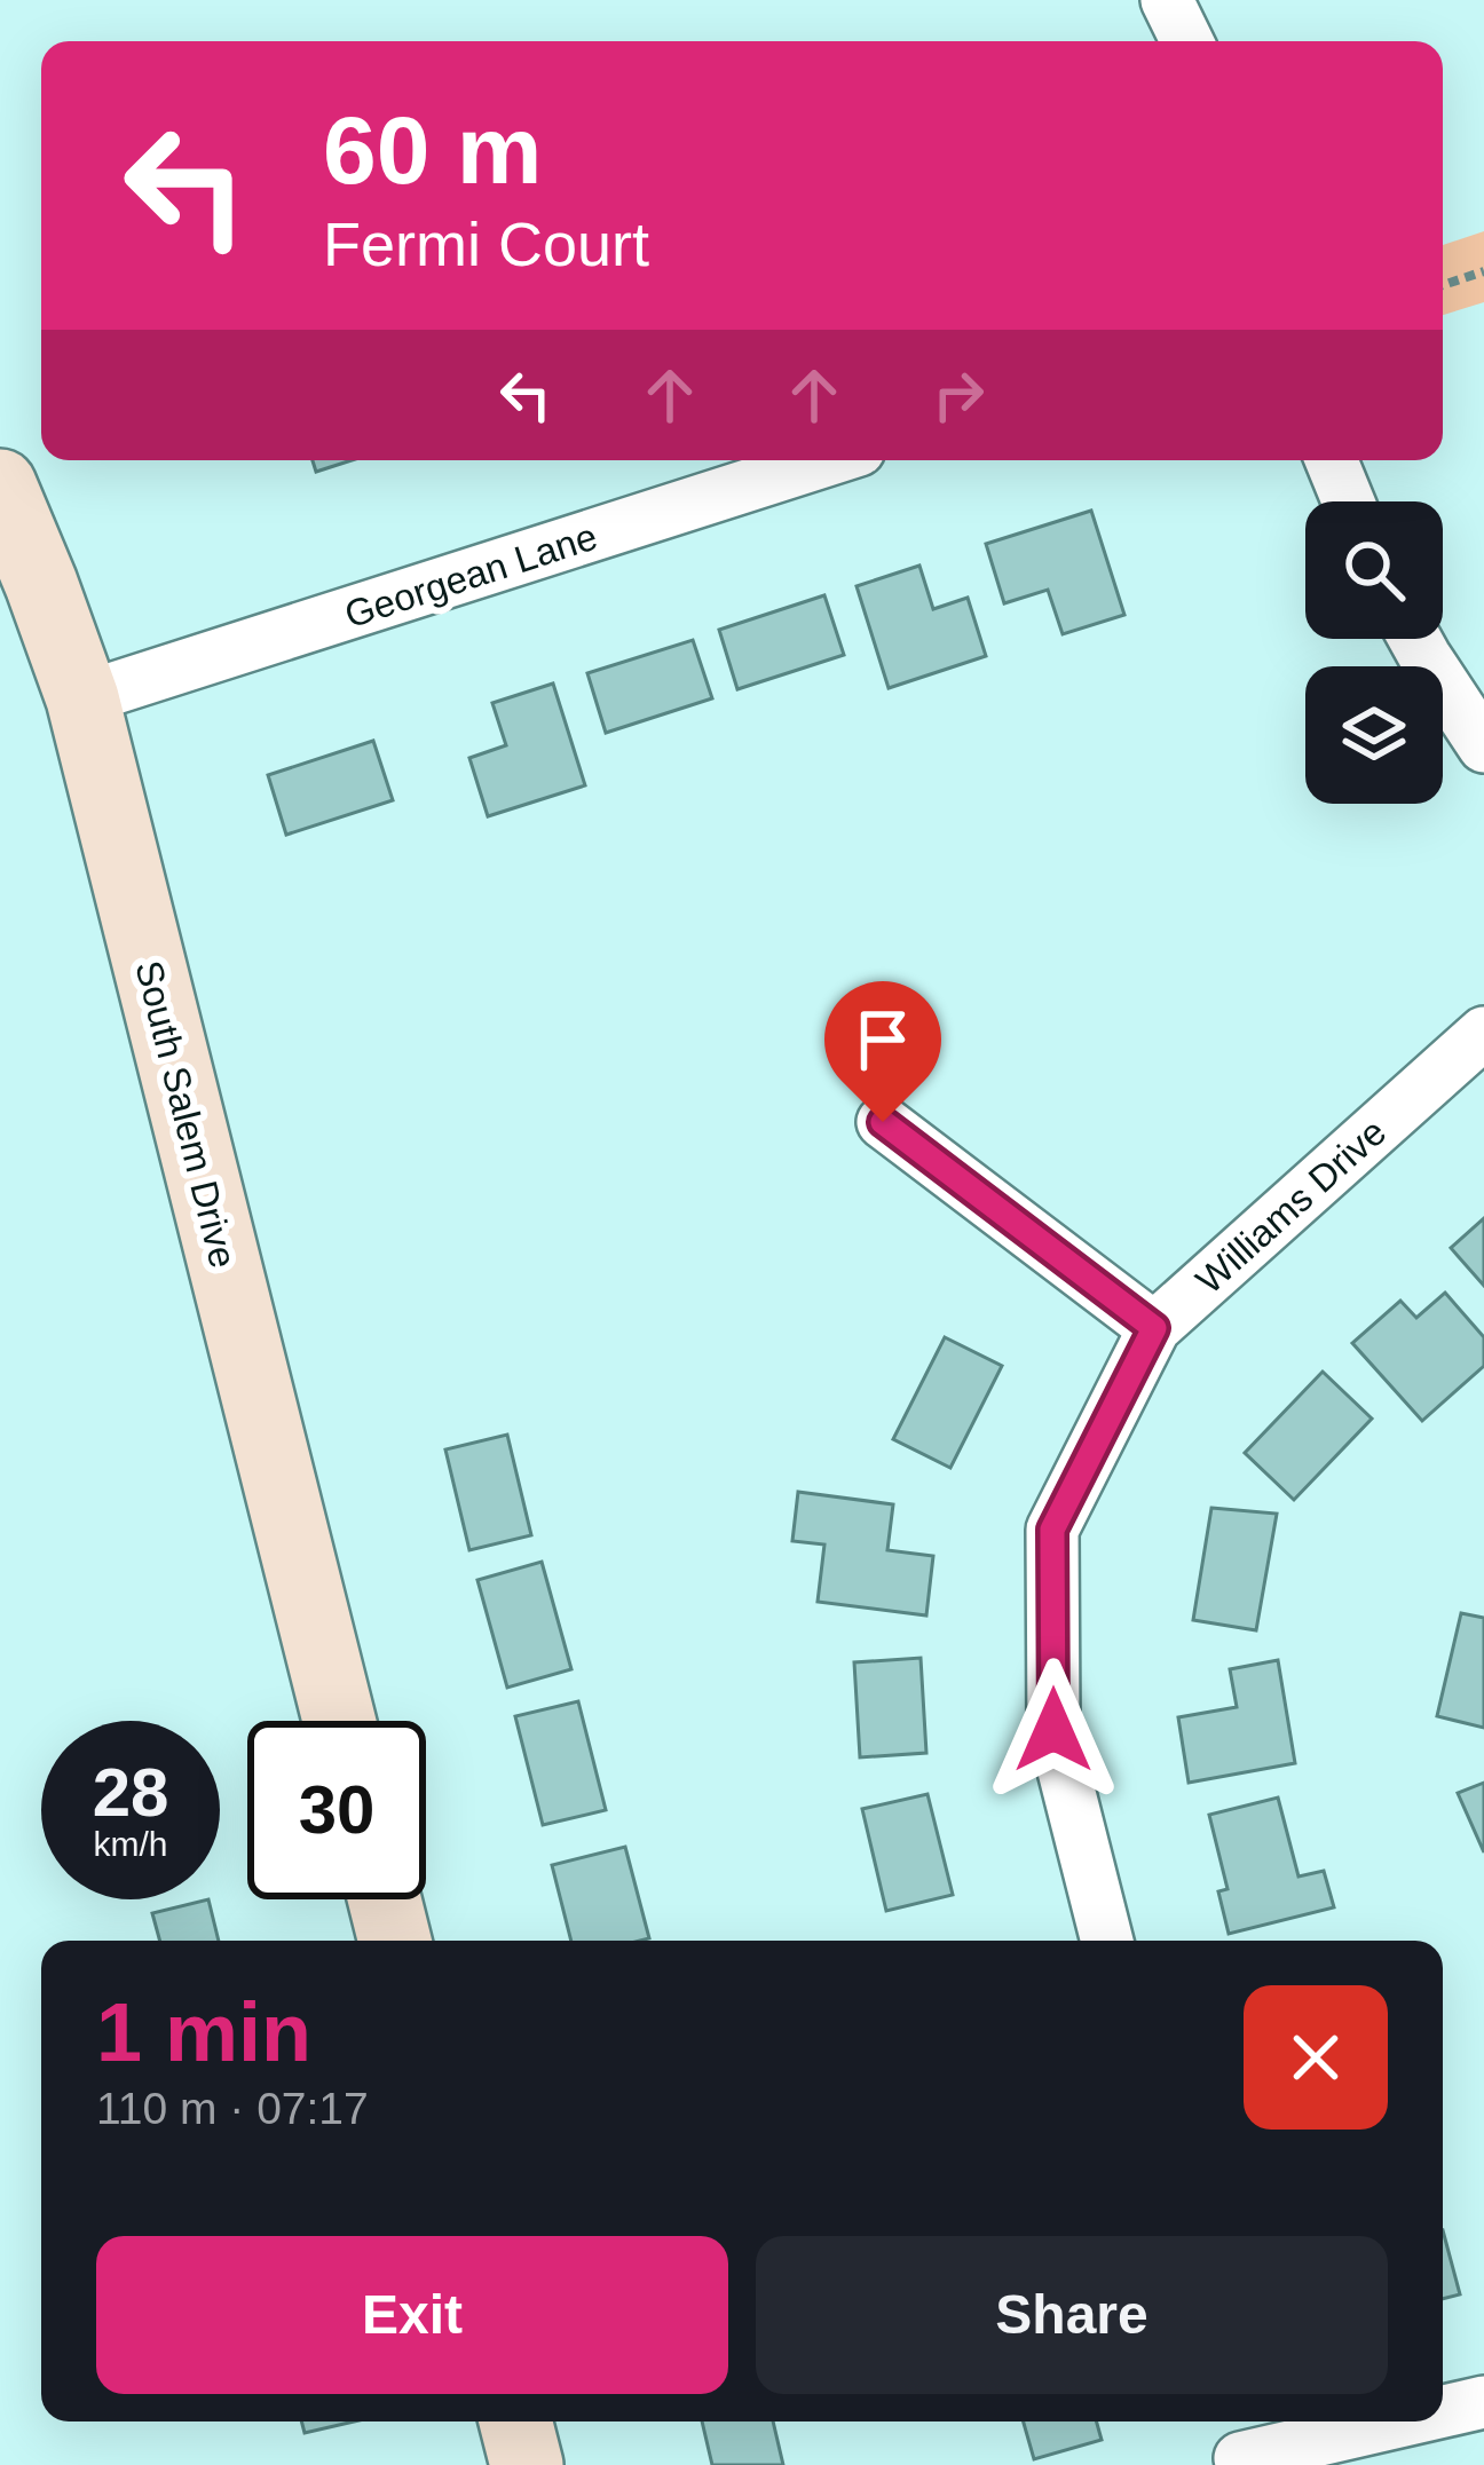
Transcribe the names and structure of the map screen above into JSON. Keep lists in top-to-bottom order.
{
  "streets": {
    "street": ["Georgean Lane", "South Salem Drive", "Williams Drive"]
  },
  "crossings": [
    ["Georgean Lane", "South Salem Drive"]
  ],
  "page": {
    "turn": ["60 m", "Fermi Court"],
    "speed": "28 km/h",
    "limit": "30",
    "heading": ["1 min", "110 m · 07:17"],
    "buttons": ["Exit", "Share"]
  }
}
